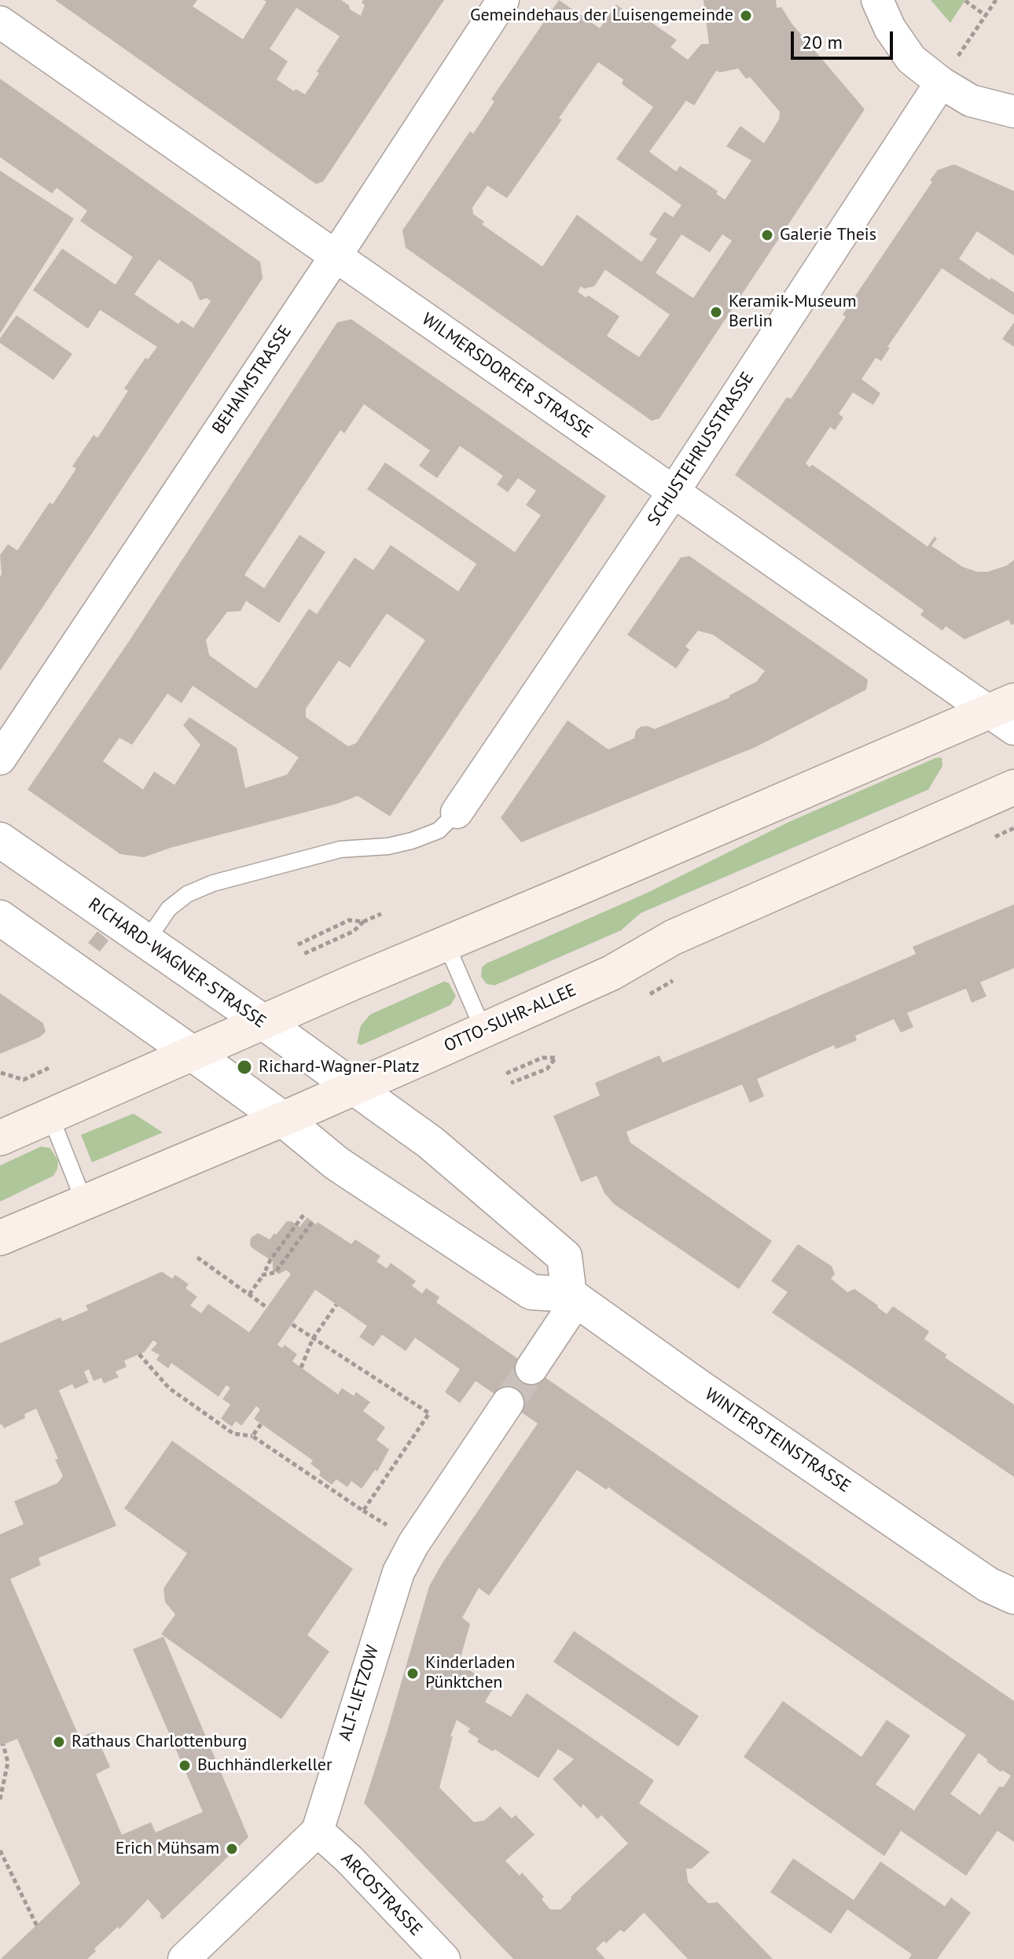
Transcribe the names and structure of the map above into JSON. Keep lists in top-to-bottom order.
{
  "streets": {
    "main road": ["OTTO-SUHR-ALLEE"],
    "street": [
      "WILMERSDORFER STRASSE",
      "BEHAIMSTRASSE",
      "SCHUSTEHRUSSTRASSE",
      "RICHARD-WAGNER-STRASSE",
      "WINTERSTEINSTRASSE",
      "ALT-LIETZOW",
      "ARCOSTRASSE"
    ]
  },
  "crossings": [
    ["WILMERSDORFER STRASSE", "BEHAIMSTRASSE"],
    ["WILMERSDORFER STRASSE", "SCHUSTEHRUSSTRASSE"],
    ["RICHARD-WAGNER-STRASSE", "OTTO-SUHR-ALLEE"],
    ["ALT-LIETZOW", "ARCOSTRASSE"]
  ],
  "places": [
    "Gemeindehaus der Luisengemeinde",
    "Galerie Theis",
    "Keramik-Museum Berlin",
    "Richard-Wagner-Platz",
    "Kinderladen Pünktchen",
    "Rathaus Charlottenburg",
    "Buchhändlerkeller",
    "Erich Mühsam"
  ],
  "scale_bar": "20 m"
}
